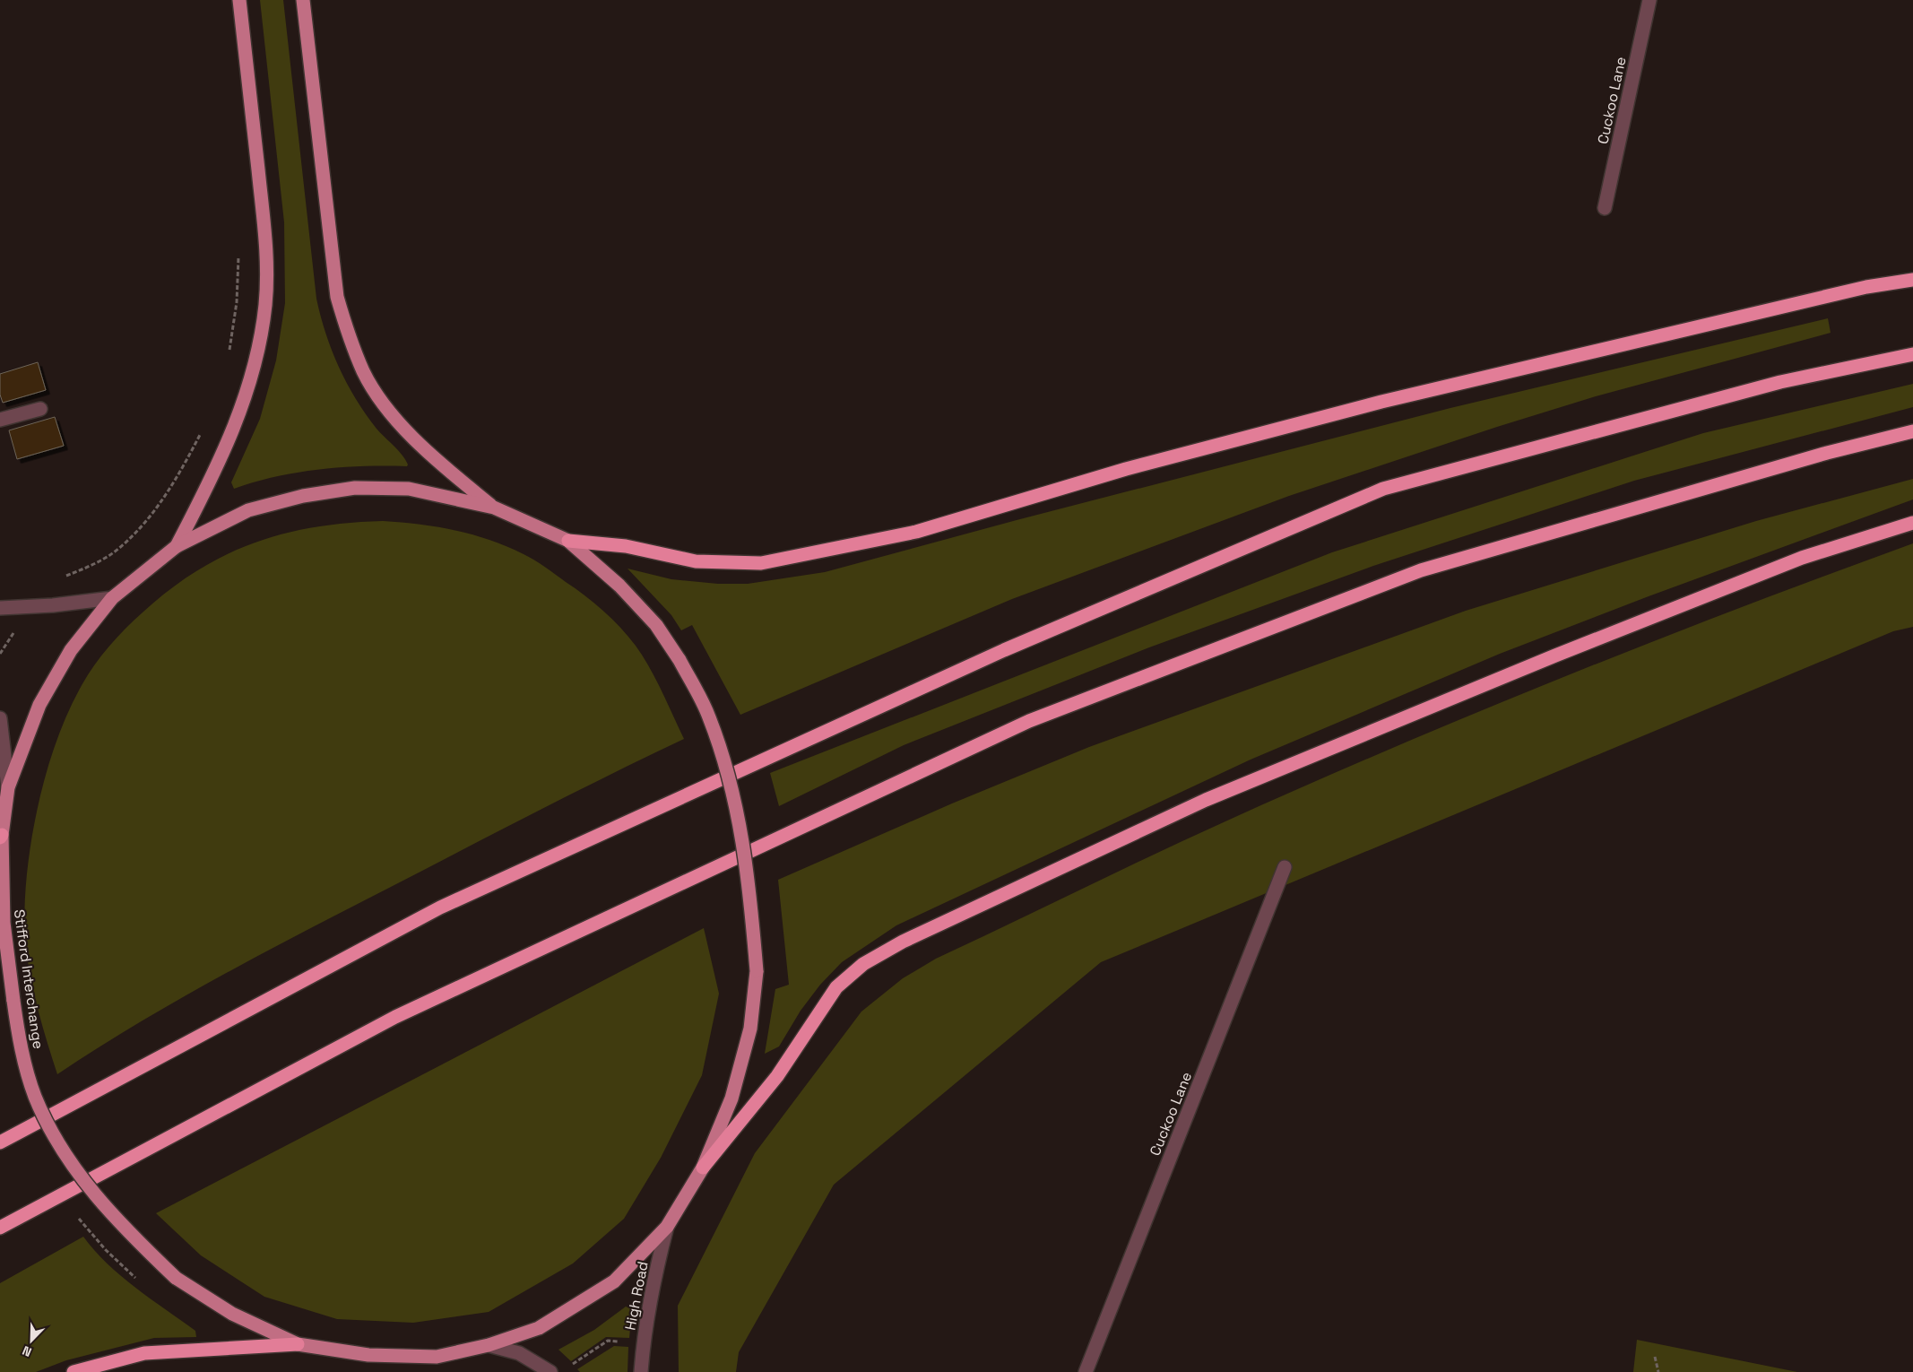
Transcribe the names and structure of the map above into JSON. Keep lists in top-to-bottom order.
{
  "streets": {
    "main road": ["Stifford Interchange"],
    "street": ["Cuckoo Lane", "High Road"]
  },
  "crossings": [
    ["Stifford Interchange", "High Road"]
  ],
  "north": "bottom left"
}
